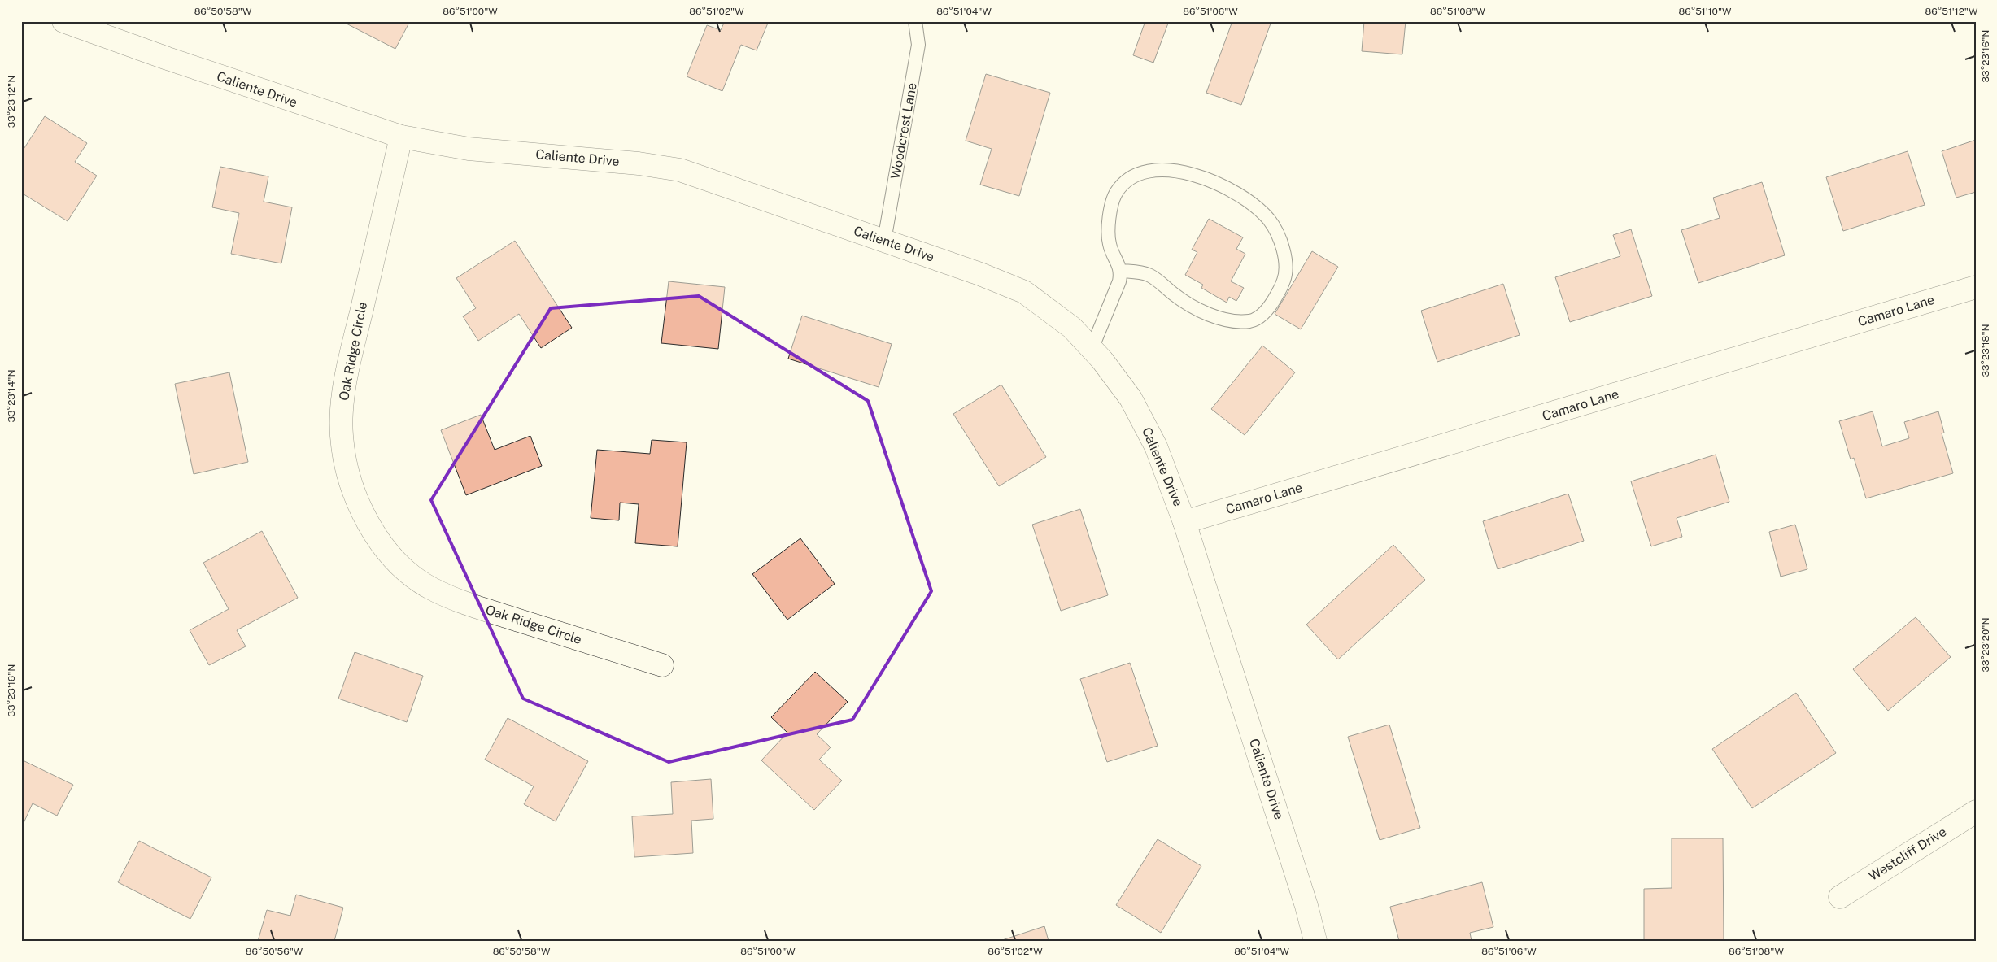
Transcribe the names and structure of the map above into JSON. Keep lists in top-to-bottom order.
{
  "streets": {
    "street": [
      "Caliente Drive",
      "Camaro Lane",
      "Oak Ridge Circle",
      "Westcliff Drive"
    ],
    "lane": ["Woodcrest Lane"]
  },
  "crossings": [
    ["Caliente Drive", "Woodcrest Lane"],
    ["Caliente Drive", "Camaro Lane"],
    ["Caliente Drive", "Oak Ridge Circle"]
  ],
  "coordinates": [
    "86°50'58\"W",
    "86°51'00\"W",
    "86°51'02\"W",
    "86°51'04\"W",
    "86°51'06\"W",
    "86°51'08\"W",
    "86°51'10\"W",
    "86°51'12\"W",
    "33°23'16\"N",
    "33°23'12\"N",
    "33°23'18\"N",
    "33°23'14\"N",
    "33°23'20\"N",
    "86°50'56\"W"
  ]
}
